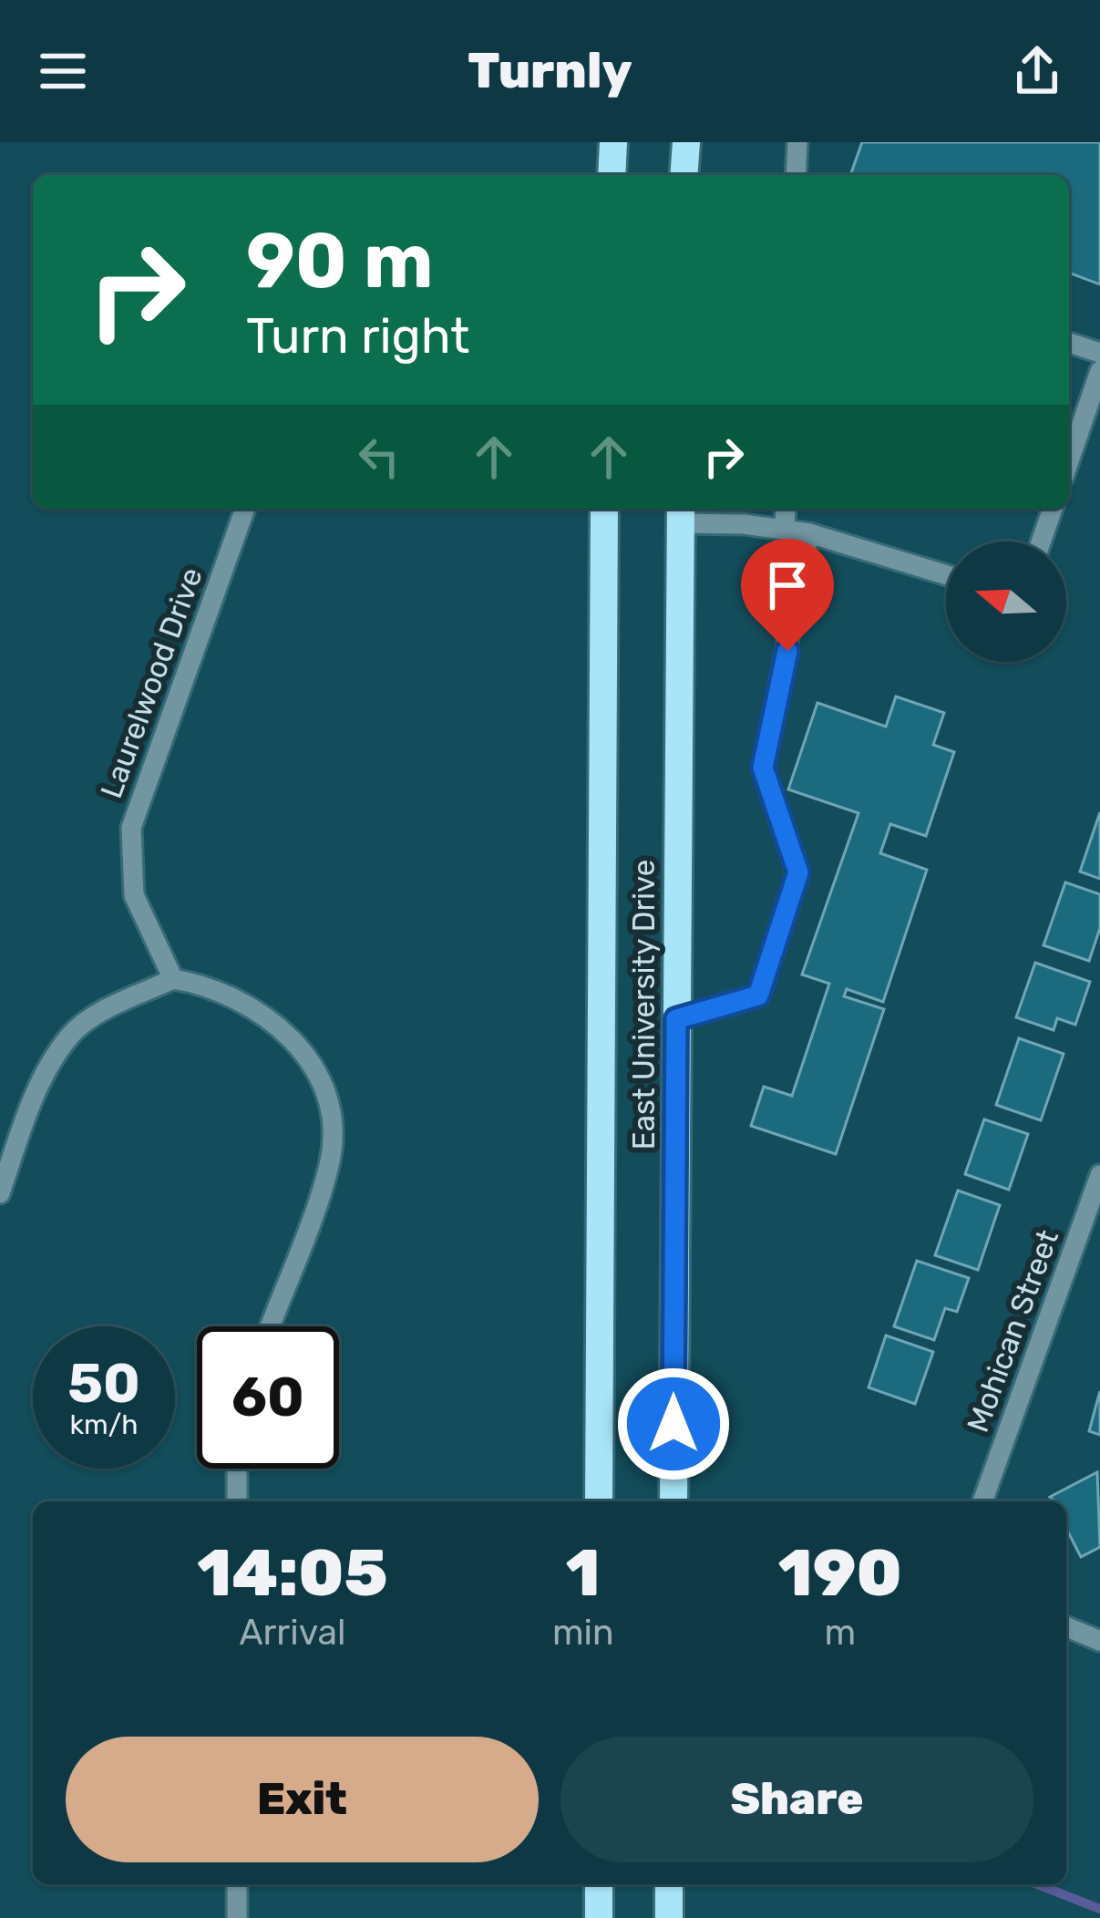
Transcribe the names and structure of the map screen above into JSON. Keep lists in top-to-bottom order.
{
  "streets": {
    "main road": ["East University Drive"],
    "street": ["Laurelwood Drive", "Mohican Street"]
  },
  "north": "left",
  "page": {
    "header": "Turnly",
    "turn": ["90 m", "Turn right"],
    "speed": "50 km/h",
    "limit": "60",
    "eta": [
      "14:05",
      "Arrival",
      "1",
      "min",
      "190",
      "m"
    ],
    "buttons": ["Exit", "Share"]
  }
}
